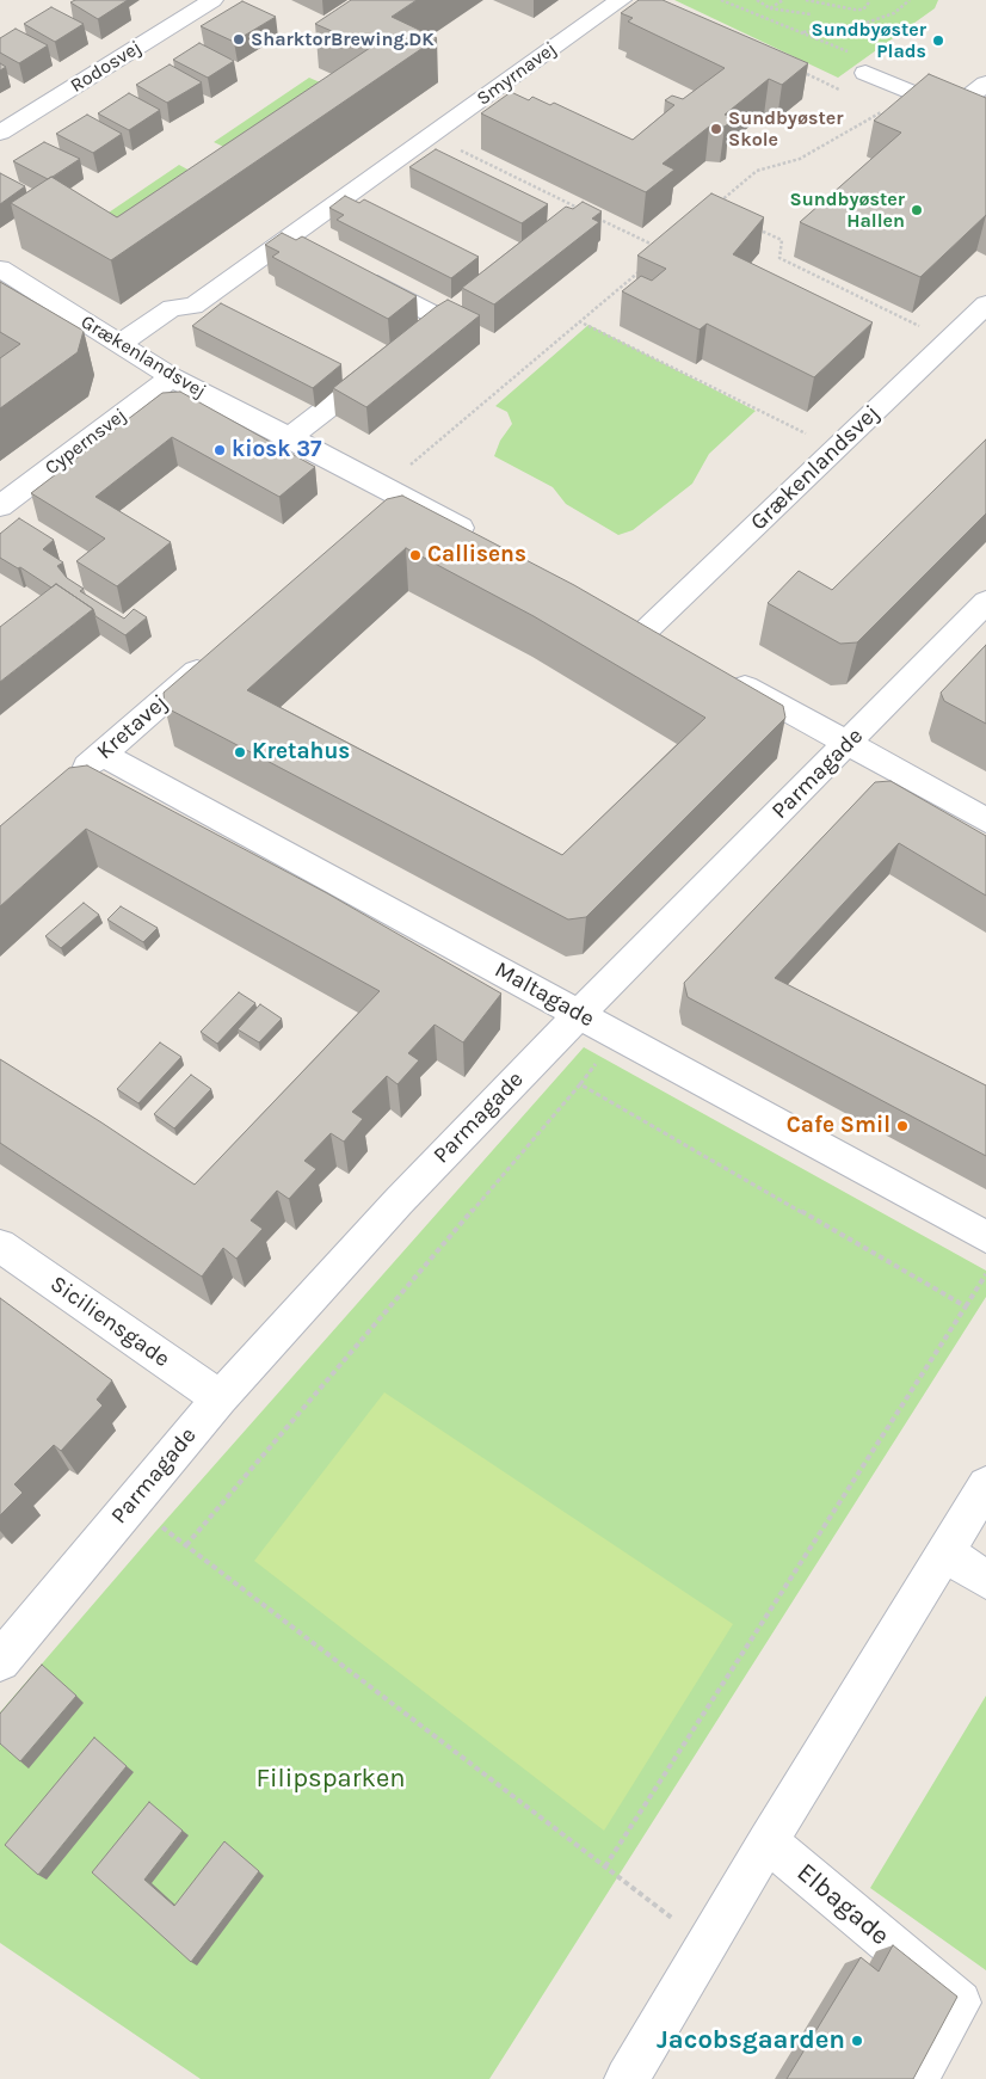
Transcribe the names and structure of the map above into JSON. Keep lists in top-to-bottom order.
{
  "streets": {
    "street": [
      "Rodosvej",
      "Smyrnavej",
      "Grækenlandsvej",
      "Cypernsvej",
      "Kretavej",
      "Parmagade",
      "Maltagade",
      "Siciliensgade",
      "Elbagade"
    ]
  },
  "crossings": [
    ["Smyrnavej", "Grækenlandsvej"],
    ["Grækenlandsvej", "Cypernsvej"],
    ["Kretavej", "Maltagade"],
    ["Parmagade", "Maltagade"],
    ["Parmagade", "Siciliensgade"]
  ],
  "parks": ["Filipsparken"],
  "places": [
    "SharktorBrewing.DK",
    "Sundbyøster Plads",
    "Sundbyøster Skole",
    "Sundbyøster Hallen",
    "kiosk 37",
    "Callisens",
    "Kretahus",
    "Cafe Smil",
    "Jacobsgaarden"
  ]
}
